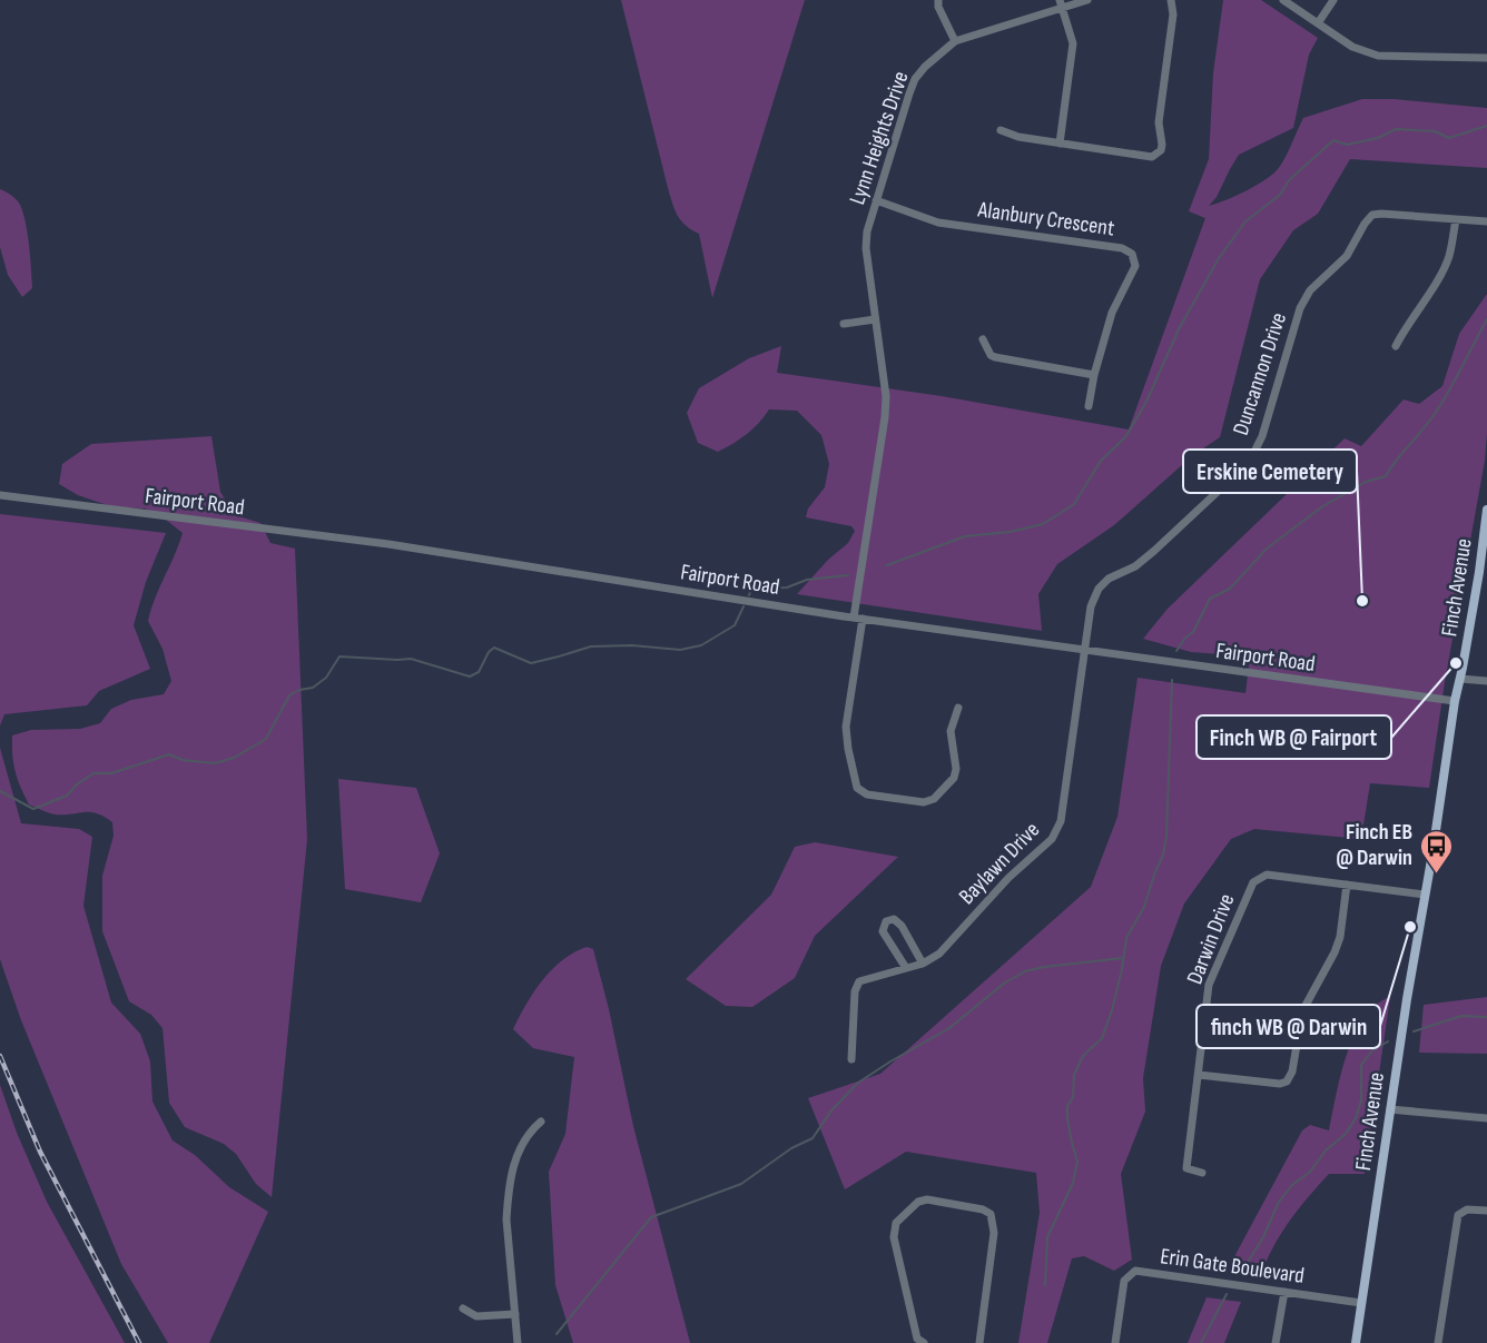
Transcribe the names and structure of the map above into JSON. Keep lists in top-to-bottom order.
{
  "streets": {
    "main road": ["Finch Avenue"],
    "street": [
      "Lynn Heights Drive",
      "Alanbury Crescent",
      "Duncannon Drive",
      "Fairport Road",
      "Baylawn Drive",
      "Darwin Drive",
      "Erin Gate Boulevard"
    ]
  },
  "crossings": [
    ["Lynn Heights Drive", "Alanbury Crescent"],
    ["Lynn Heights Drive", "Fairport Road"],
    ["Duncannon Drive", "Fairport Road"],
    ["Duncannon Drive", "Baylawn Drive"],
    ["Fairport Road", "Finch Avenue"],
    ["Fairport Road", "Baylawn Drive"],
    ["Finch Avenue", "Darwin Drive"],
    ["Finch Avenue", "Erin Gate Boulevard"]
  ],
  "places": {
    "other": ["Erskine Cemetery", "Finch WB @ Fairport", "finch WB @ Darwin"],
    "bus stop": ["Finch EB @ Darwin"]
  }
}
